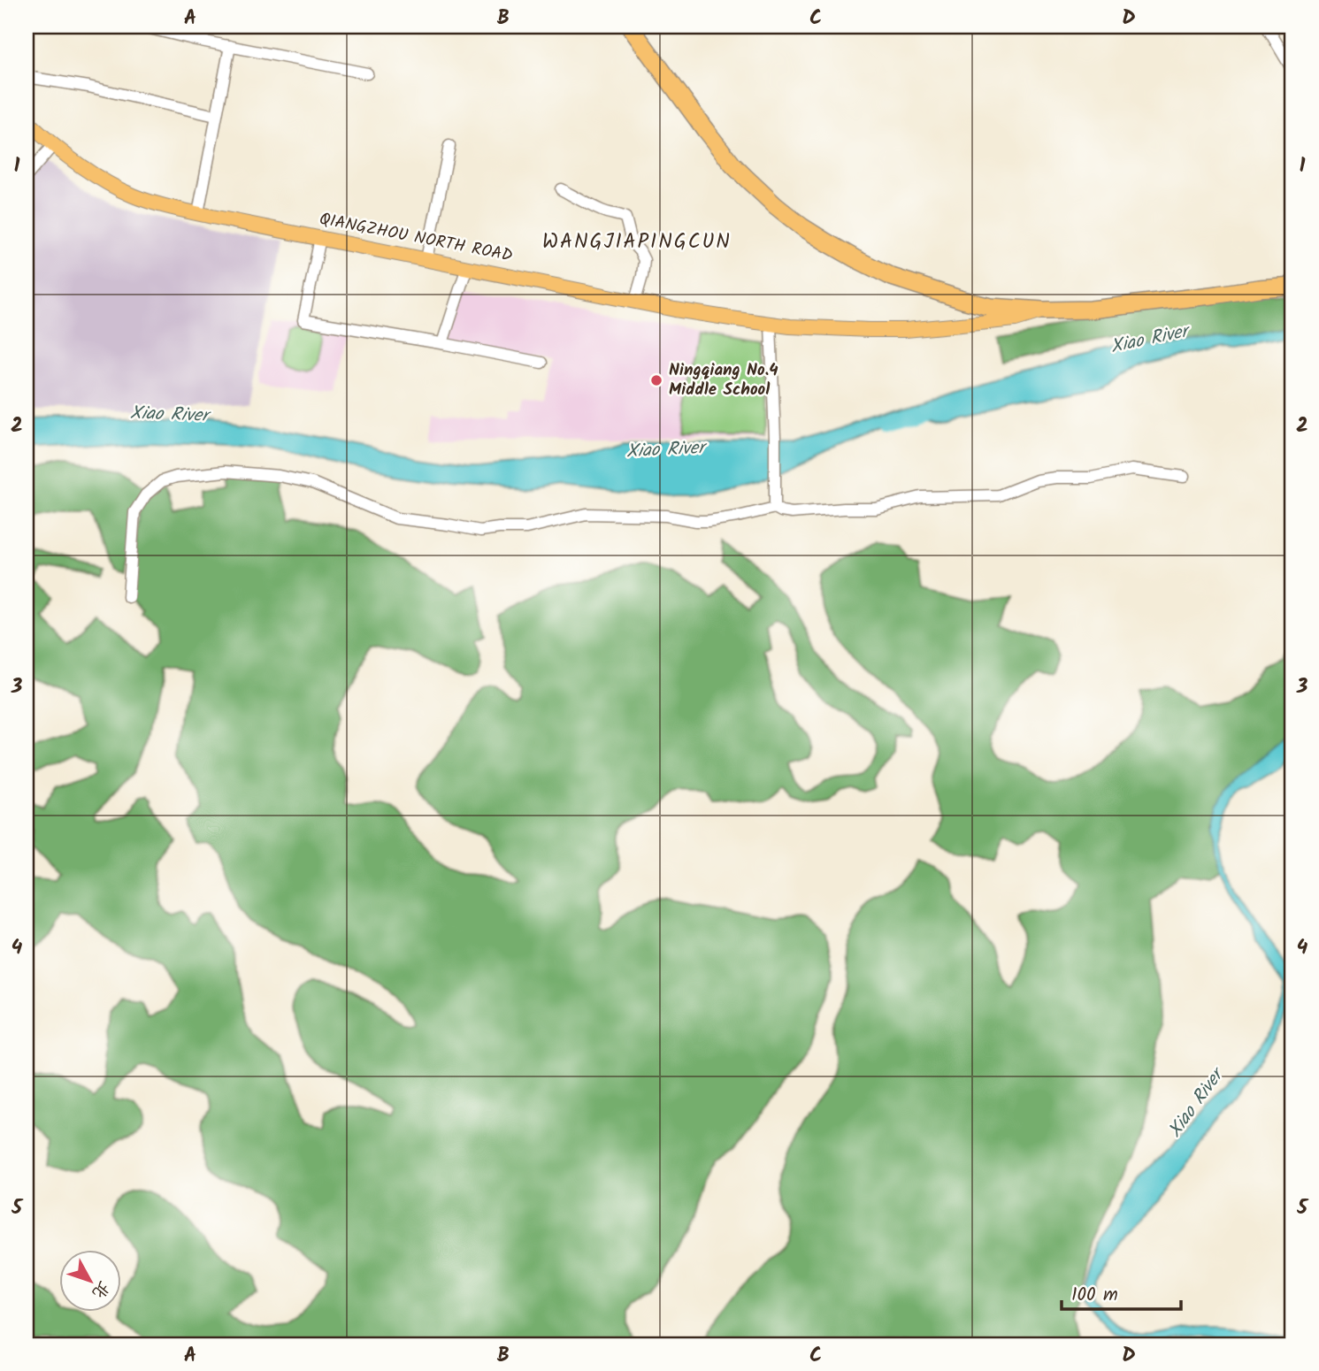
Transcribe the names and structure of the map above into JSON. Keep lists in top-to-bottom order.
{
  "streets": {
    "main road": ["QIANGZHOU NORTH ROAD"]
  },
  "districts": ["WANGJIAPINGCUN"],
  "water": ["Xiao River"],
  "places": ["Ningqiang No.4 Middle School"],
  "scale_bar": "100 m",
  "north": "bottom right",
  "grid": {
    "columns": [
      "A",
      "B",
      "C",
      "D"
    ],
    "rows": [
      "1",
      "2",
      "3",
      "4",
      "5"
    ]
  }
}
